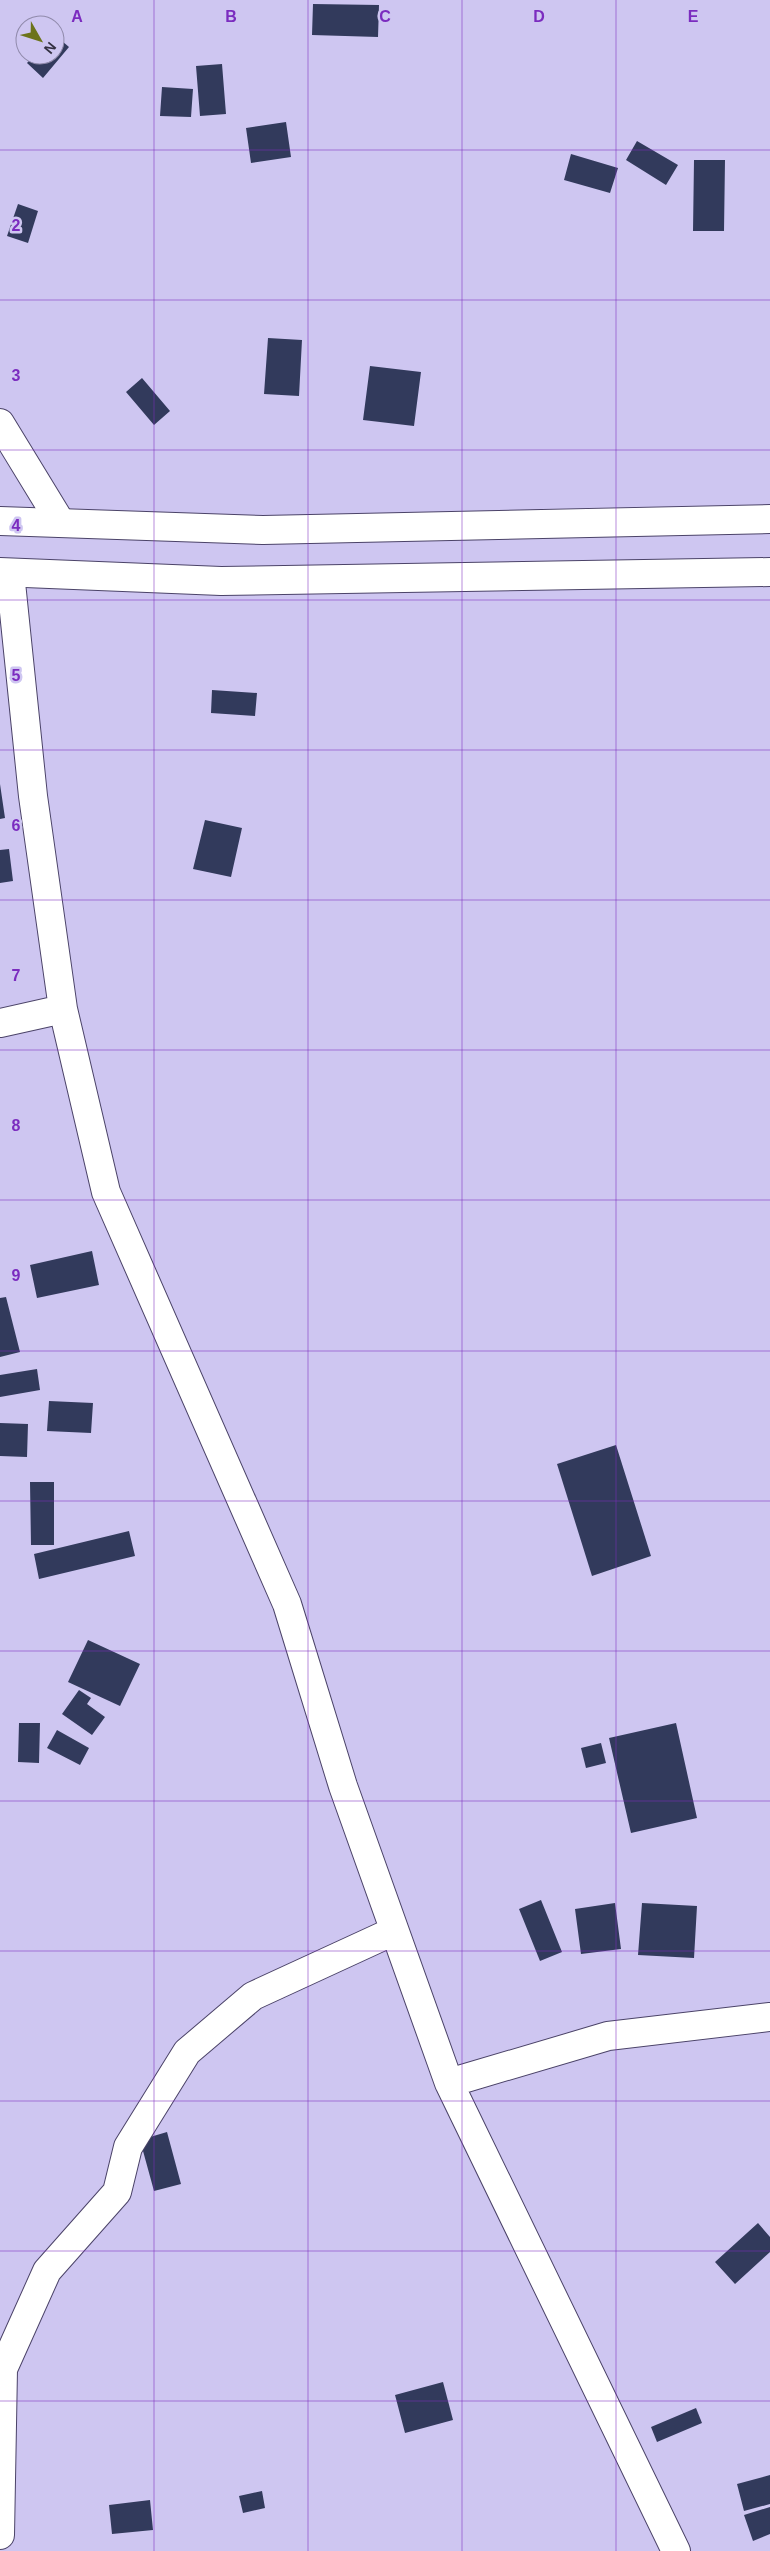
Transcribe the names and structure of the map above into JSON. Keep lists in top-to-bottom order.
{
  "north": "bottom right",
  "grid": {
    "columns": [
      "A",
      "B",
      "C",
      "D",
      "E"
    ],
    "rows": [
      "2",
      "3",
      "4",
      "5",
      "6",
      "7",
      "8",
      "9"
    ]
  }
}
